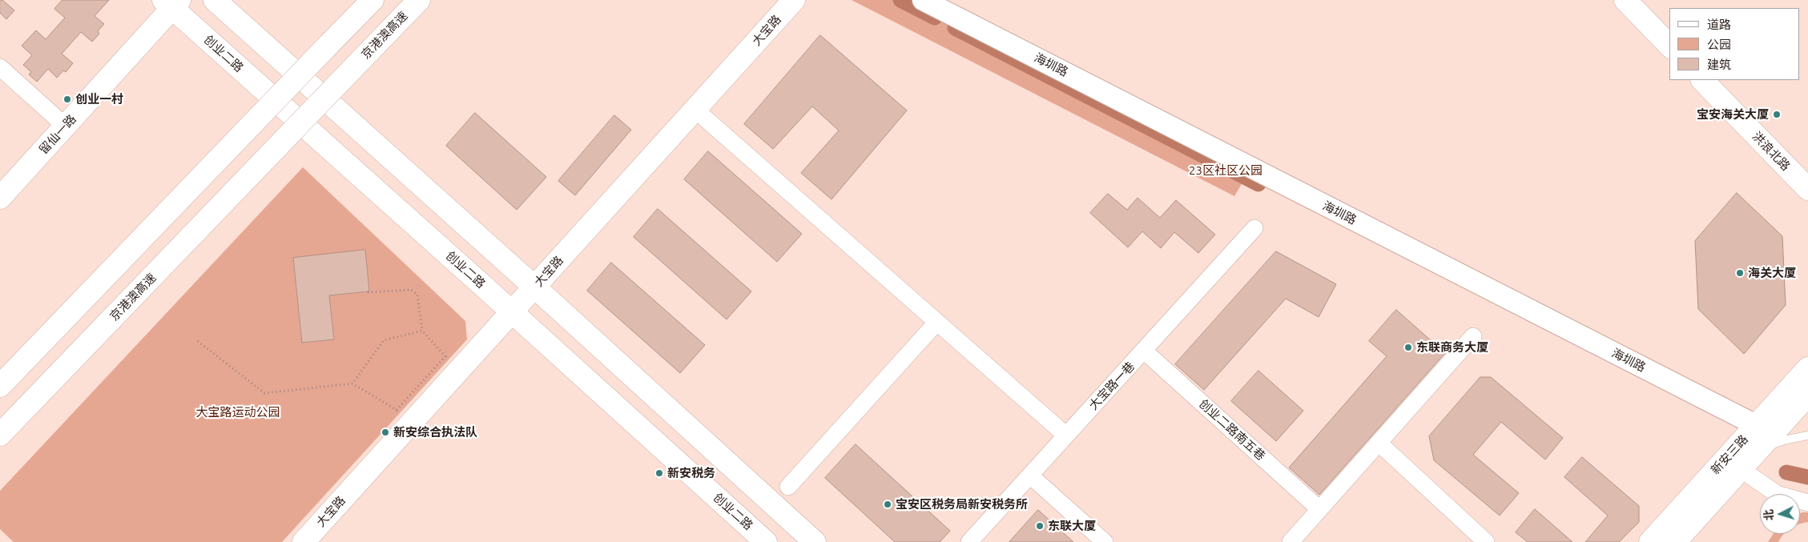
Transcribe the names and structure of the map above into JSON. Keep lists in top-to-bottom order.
{
  "streets": {
    "main road": [
      "大宝路",
      "京港澳高速",
      "创业二路",
      "留仙一路",
      "洪浪北路",
      "新安三路"
    ],
    "street": ["海圳路", "大宝路一巷", "创业二路南五巷"]
  },
  "crossings": [
    ["大宝路", "创业二路"],
    ["创业二路", "留仙一路"],
    ["海圳路", "新安三路"],
    ["大宝路一巷", "创业二路南五巷"]
  ],
  "parks": ["23区社区公园", "大宝路运动公园"],
  "places": [
    "创业一村",
    "宝安海关大厦",
    "海关大厦",
    "东联商务大厦",
    "新安综合执法队",
    "新安税务",
    "宝安区税务局新安税务所",
    "东联大厦"
  ],
  "legend": ["道路", "公园", "建筑"],
  "north": "left"
}
